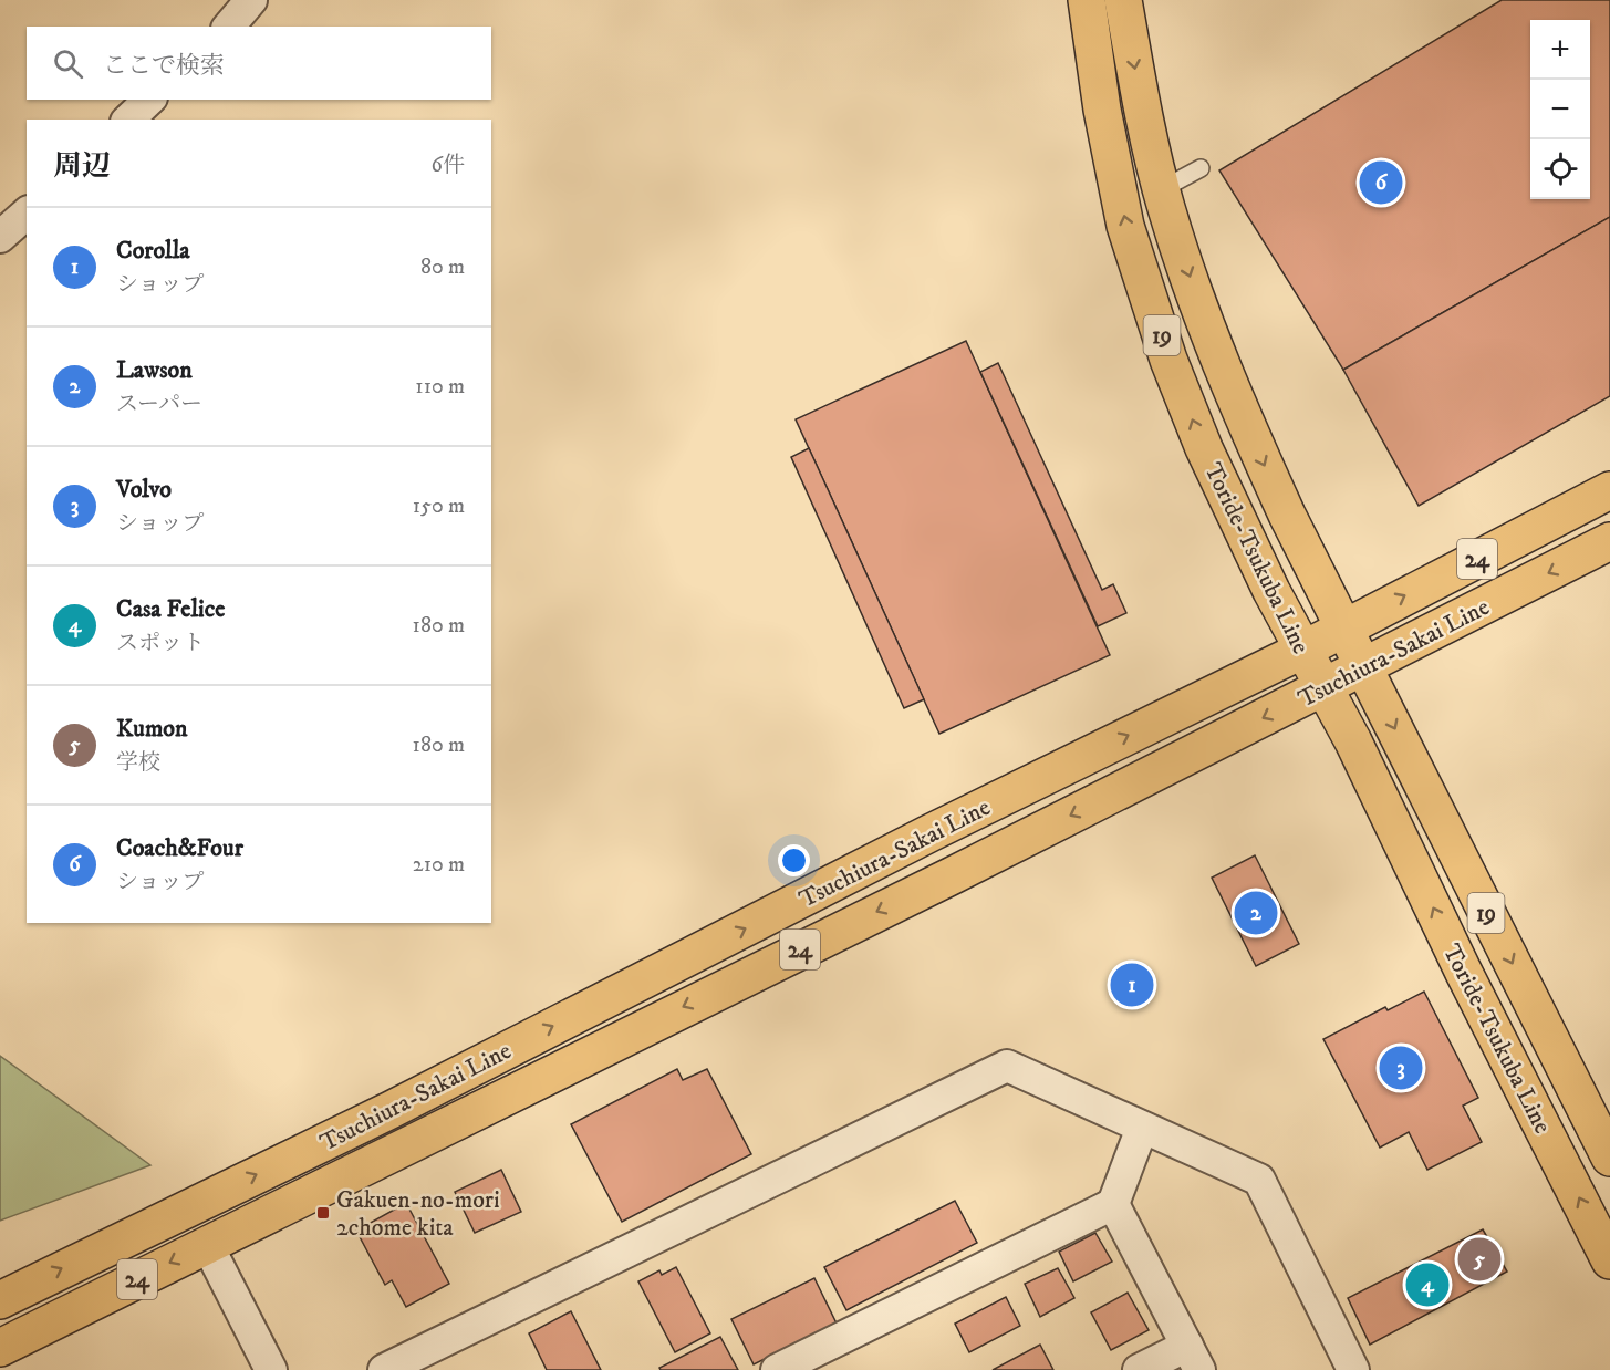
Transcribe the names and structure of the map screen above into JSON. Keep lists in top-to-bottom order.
{
  "streets": {
    "main road": [
      "19",
      "Toride-Tsukuba Line",
      "24",
      "Tsuchiura-Sakai Line"
    ]
  },
  "crossings": [
    ["Toride-Tsukuba Line", "Tsuchiura-Sakai Line"]
  ],
  "places": {
    "transit": ["Gakuen-no-mori 2chome kita"]
  },
  "page": {
    "map_buttons": ["+", "−"],
    "search": "ここで検索",
    "heading": ["周辺", "6件"],
    "pins": [
      "6",
      "2",
      "1",
      "3",
      "5",
      "4"
    ],
    "list": [
      {
        "mark": "1",
        "name": "Corolla",
        "note": "ショップ",
        "value": "80 m"
      },
      {
        "mark": "2",
        "name": "Lawson",
        "note": "スーパー",
        "value": "110 m"
      },
      {
        "mark": "3",
        "name": "Volvo",
        "note": "ショップ",
        "value": "150 m"
      },
      {
        "mark": "4",
        "name": "Casa Felice",
        "note": "スポット",
        "value": "180 m"
      },
      {
        "mark": "5",
        "name": "Kumon",
        "note": "学校",
        "value": "180 m"
      },
      {
        "mark": "6",
        "name": "Coach&Four",
        "note": "ショップ",
        "value": "210 m"
      }
    ]
  }
}
